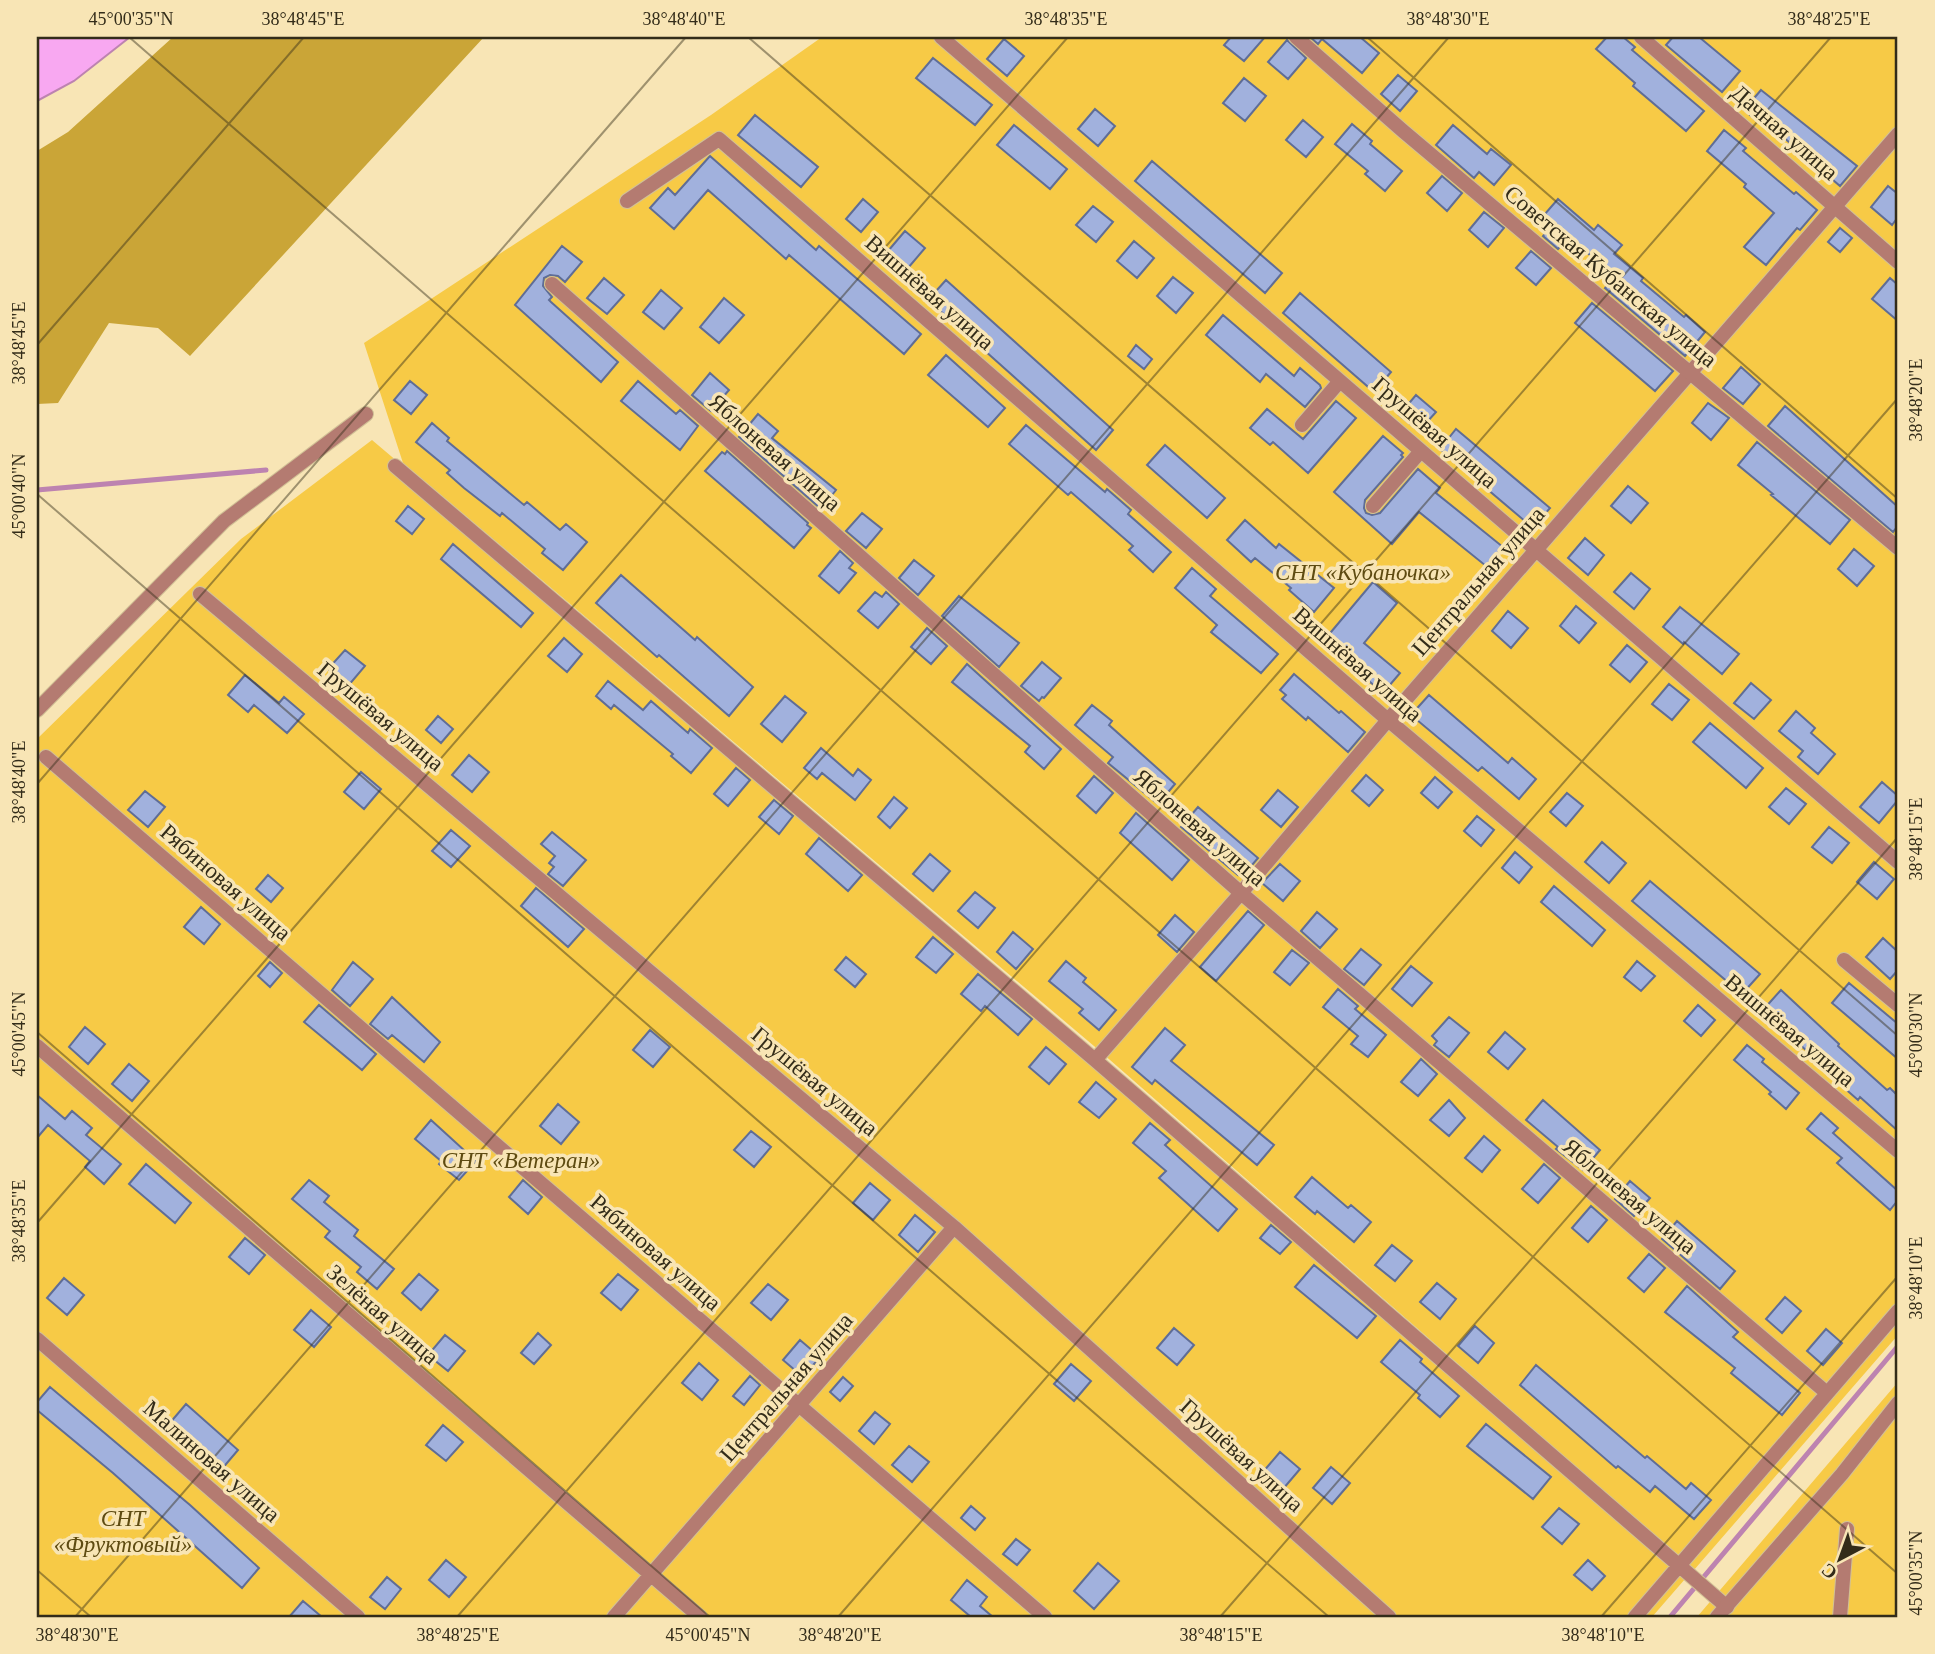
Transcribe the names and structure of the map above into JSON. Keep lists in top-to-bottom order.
{
  "streets": {
    "street": [
      "Дачная улица",
      "Советская Кубанская улица",
      "Вишнёвая улица",
      "Грушёвая улица",
      "Яблоневая улица",
      "Центральная улица",
      "Рябиновая улица",
      "Зелёная улица",
      "Малиновая улица"
    ]
  },
  "crossings": [
    ["Дачная улица", "Центральная улица"],
    ["Советская Кубанская улица", "Центральная улица"],
    ["Вишнёвая улица", "Центральная улица"],
    ["Грушёвая улица", "Центральная улица"],
    ["Яблоневая улица", "Центральная улица"],
    ["Центральная улица", "Рябиновая улица"],
    ["Центральная улица", "Зелёная улица"]
  ],
  "parks": ["СНТ «Кубаночка»", "СНТ «Ветеран»", "СНТ «Фруктовый»"],
  "north": "bottom left",
  "coordinates": [
    "45°00'35\"N",
    "38°48'45\"E",
    "38°48'40\"E",
    "38°48'35\"E",
    "38°48'30\"E",
    "38°48'25\"E",
    "38°48'20\"E",
    "45°00'40\"N",
    "38°48'15\"E",
    "45°00'45\"N",
    "45°00'30\"N",
    "38°48'10\"E"
  ]
}
